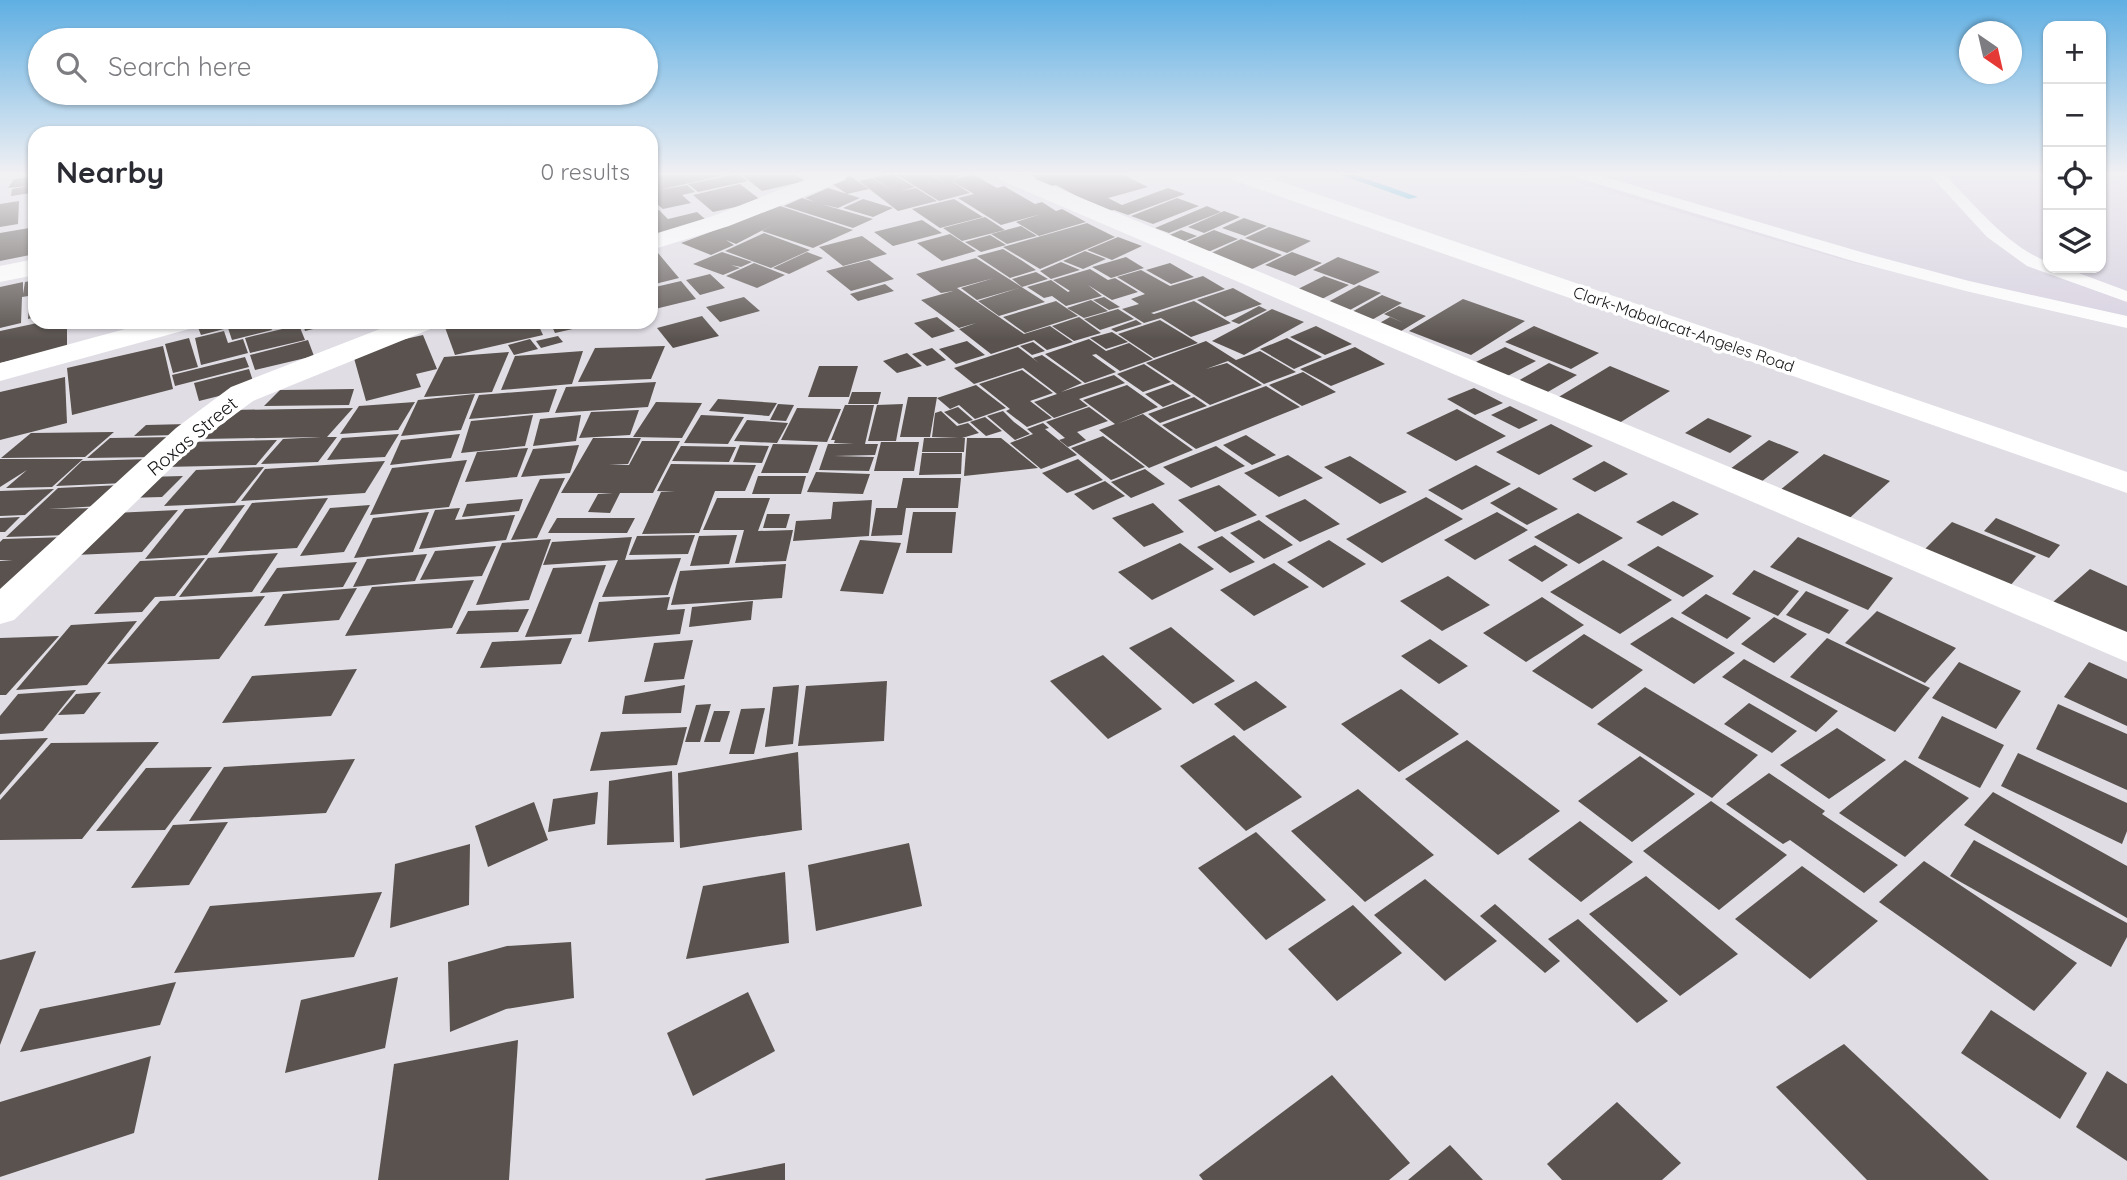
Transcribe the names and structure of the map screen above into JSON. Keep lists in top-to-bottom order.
{
  "streets": {
    "street": ["Clark-Mabalacat-Angeles Road", "Roxas Street"]
  },
  "north": "bottom right",
  "page": {
    "map_buttons": ["+", "−"],
    "search": "Search here",
    "heading": ["Nearby", "0 results"]
  }
}
